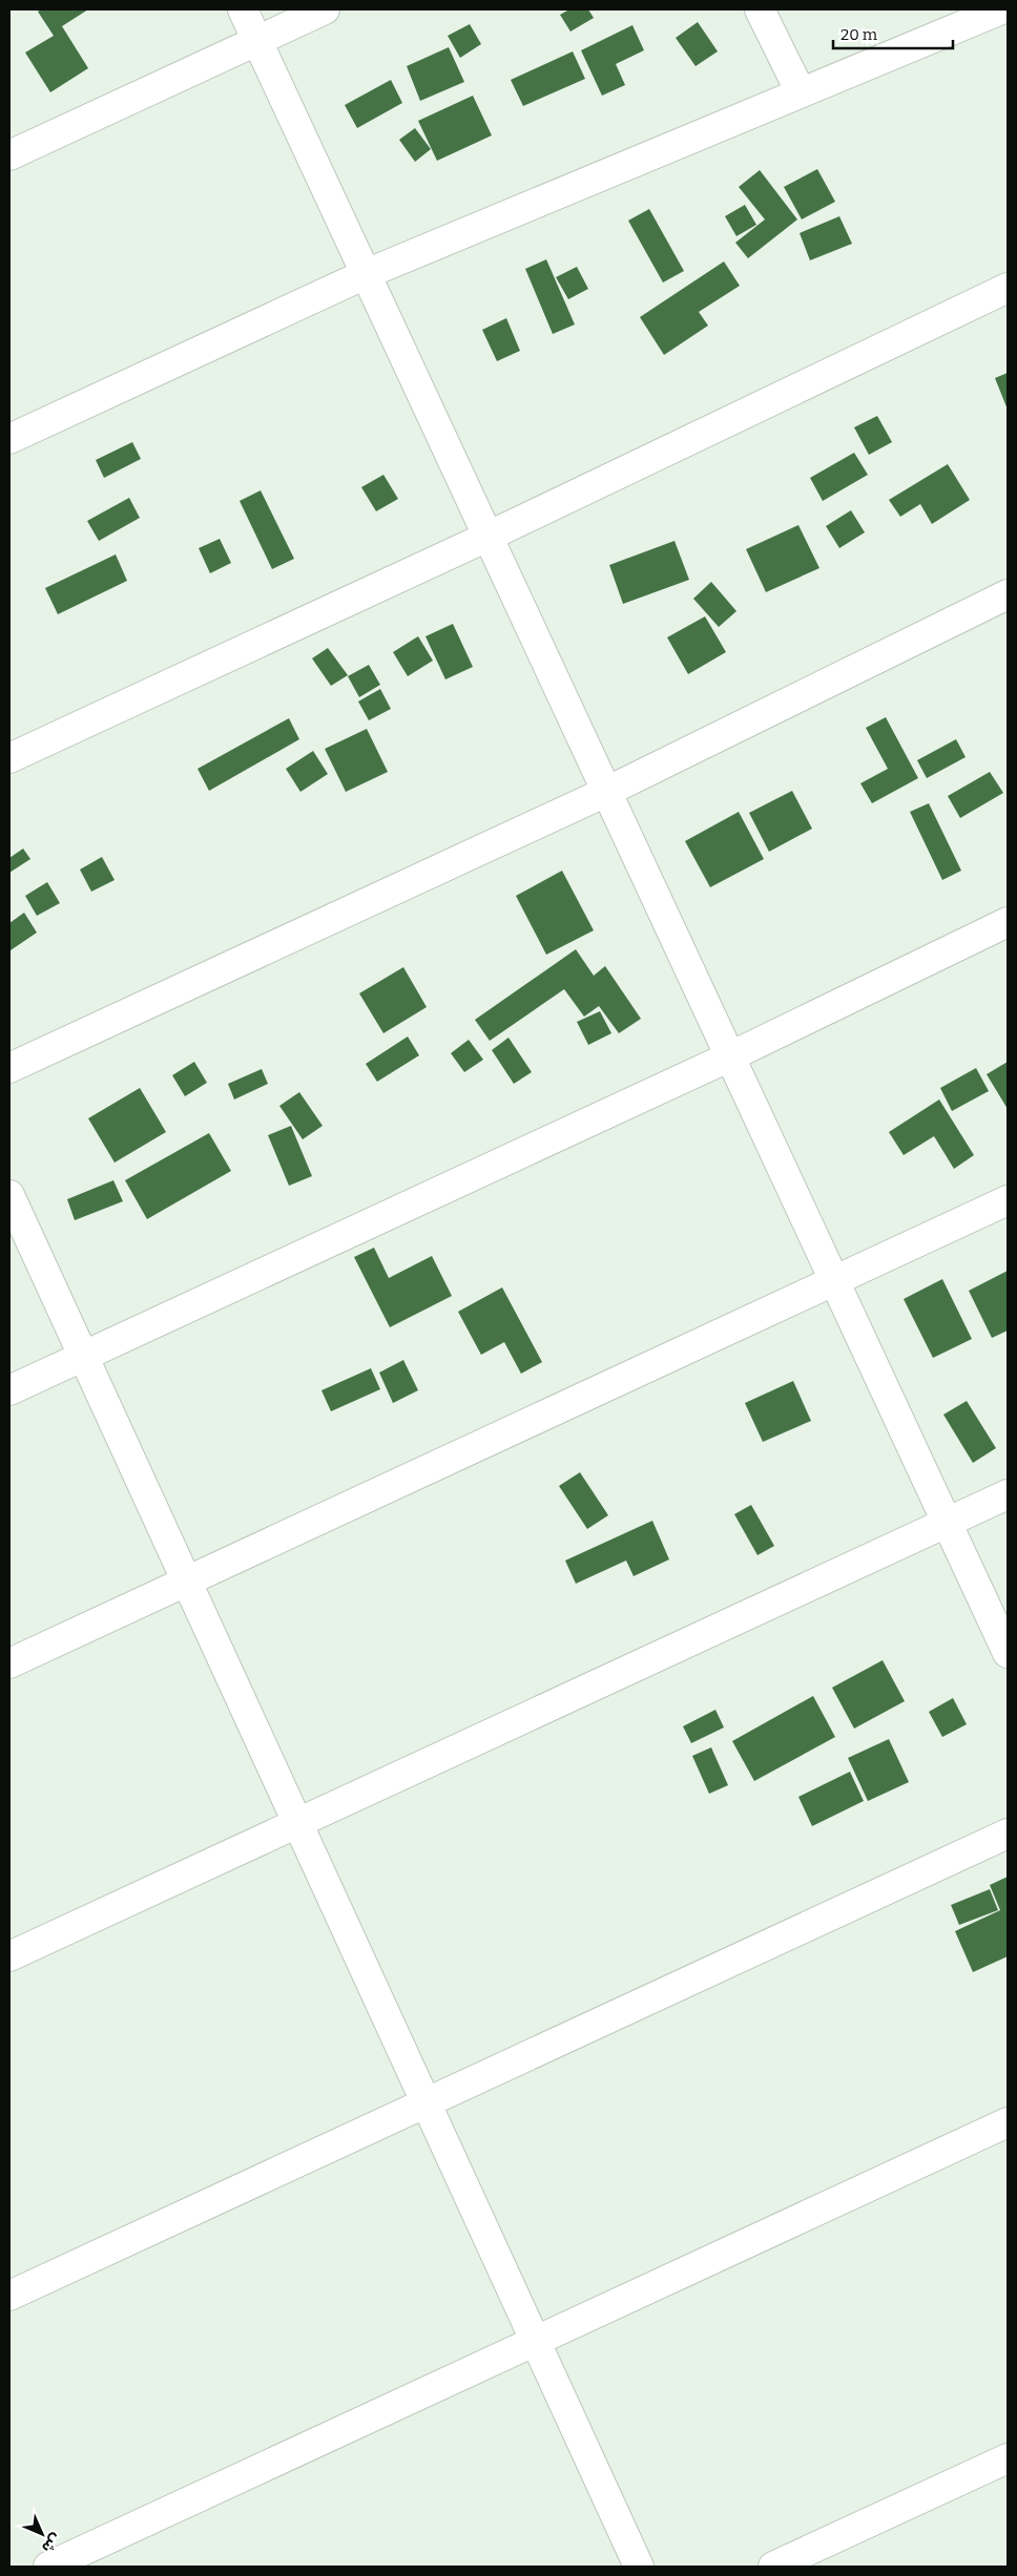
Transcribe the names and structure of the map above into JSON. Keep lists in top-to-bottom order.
{
  "scale_bar": "20 m",
  "north": "bottom right"
}
